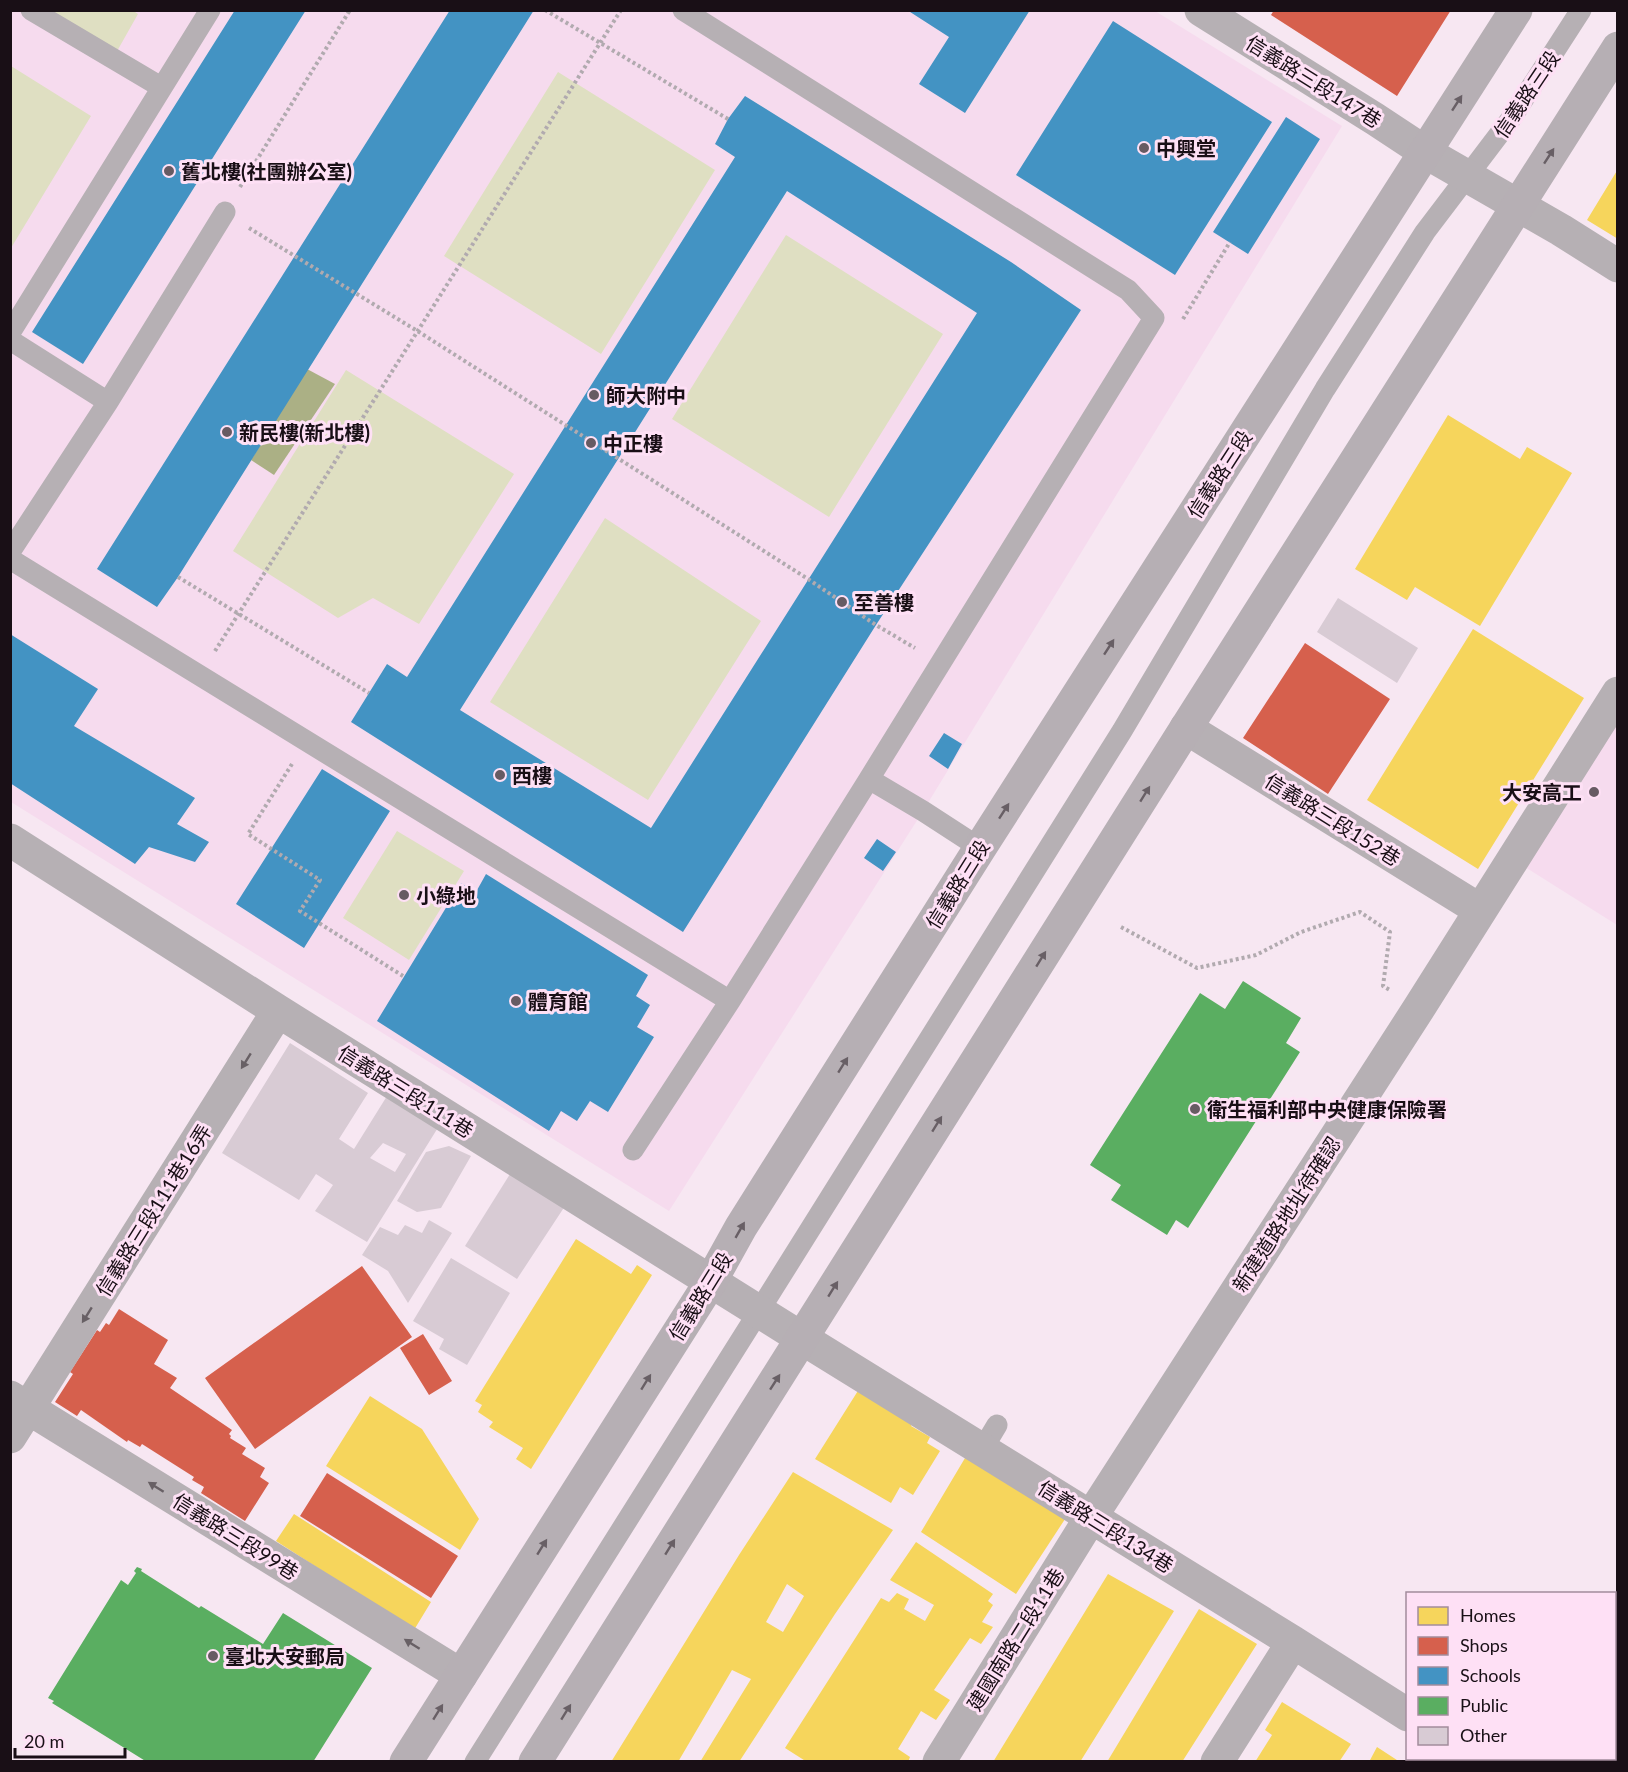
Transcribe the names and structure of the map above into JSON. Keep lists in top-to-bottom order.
{
  "streets": {
    "main road": ["信義路三段"],
    "street": [
      "信義路三段147巷",
      "信義路三段152巷",
      "信義路三段111巷",
      "信義路三段111巷16弄",
      "新建道路地址待確認",
      "信義路三段134巷",
      "信義路三段99巷",
      "建國南路二段11巷"
    ]
  },
  "crossings": [
    ["信義路三段147巷", "信義路三段"],
    ["信義路三段", "信義路三段111巷"],
    ["信義路三段", "信義路三段99巷"],
    ["信義路三段152巷", "新建道路地址待確認"],
    ["信義路三段111巷", "信義路三段111巷16弄"],
    ["信義路三段111巷", "信義路三段134巷"],
    ["信義路三段111巷16弄", "信義路三段99巷"],
    ["新建道路地址待確認", "信義路三段134巷"],
    ["新建道路地址待確認", "建國南路二段11巷"],
    ["信義路三段134巷", "建國南路二段11巷"]
  ],
  "one_way": ["信義路三段111巷16弄", "信義路三段99巷"],
  "places": [
    "中興堂",
    "舊北樓(社團辦公室)",
    "師大附中",
    "新民樓(新北樓)",
    "中正樓",
    "至善樓",
    "西樓",
    "大安高工",
    "小綠地",
    "體育館",
    "衛生福利部中央健康保險署",
    "臺北大安郵局"
  ],
  "legend": [
    "Homes",
    "Shops",
    "Schools",
    "Public",
    "Other"
  ],
  "scale_bar": "20 m"
}
